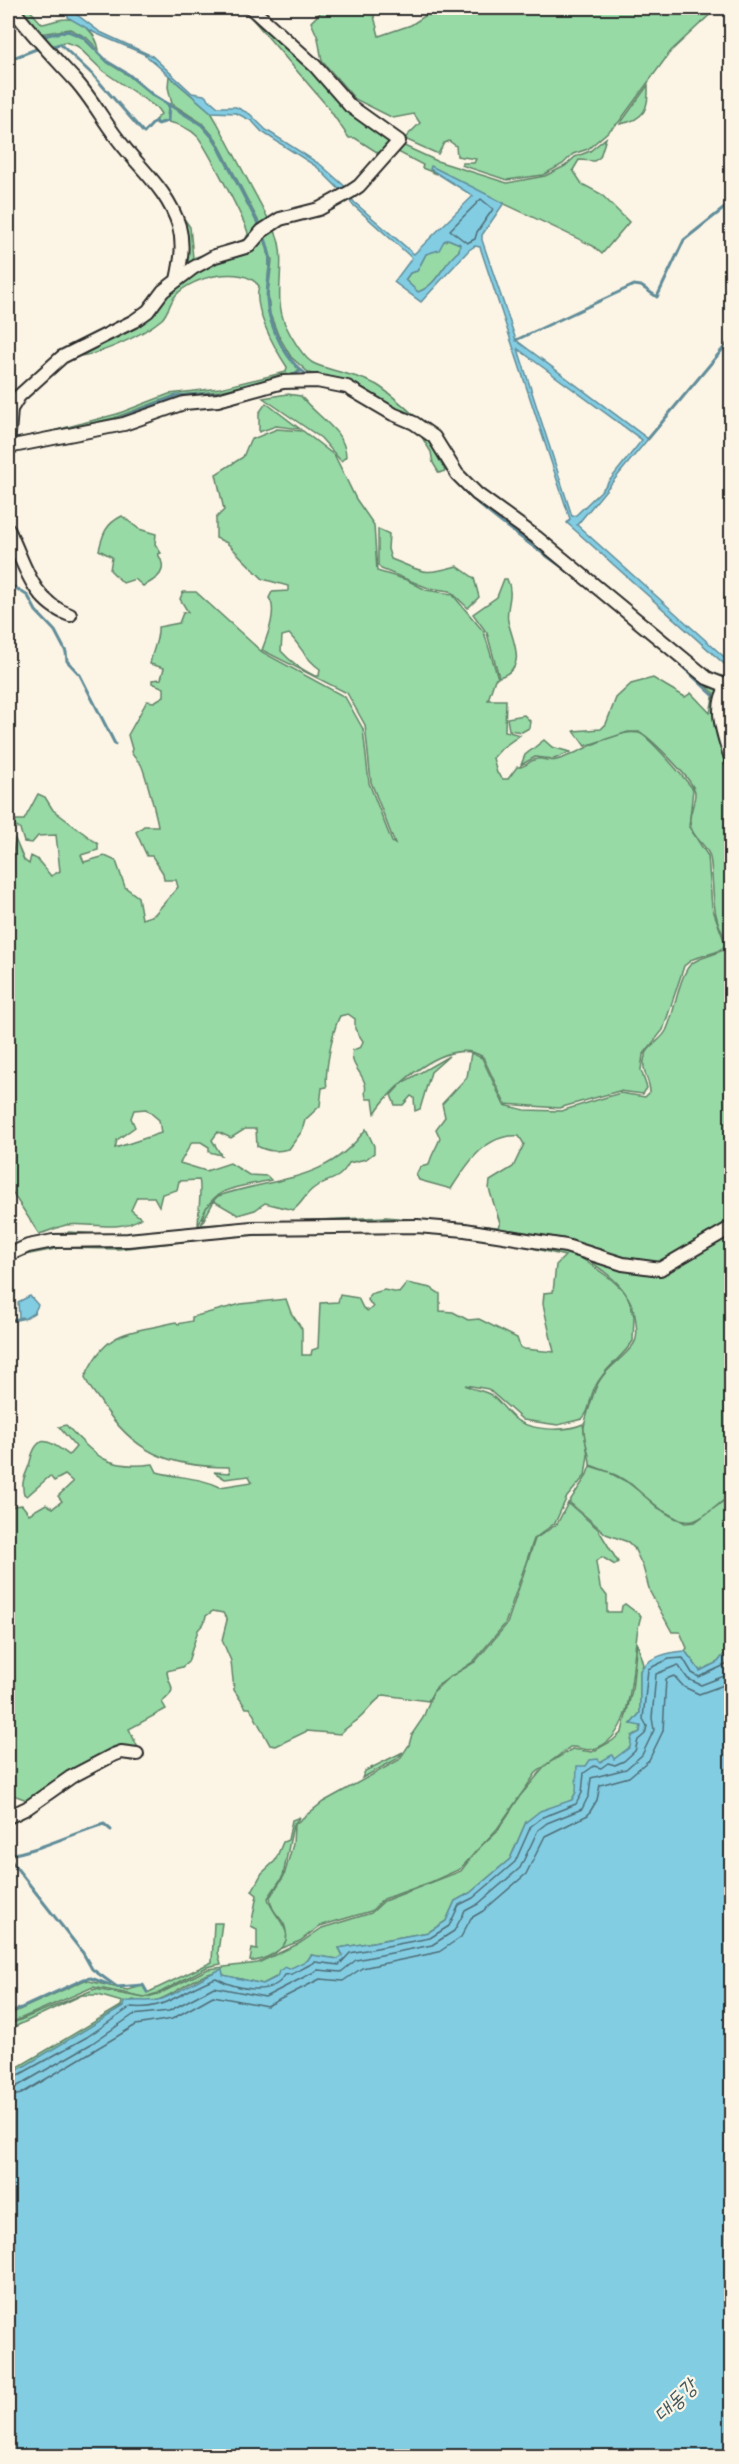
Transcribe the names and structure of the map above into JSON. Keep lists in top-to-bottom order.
{
  "water": ["대동강"]
}
